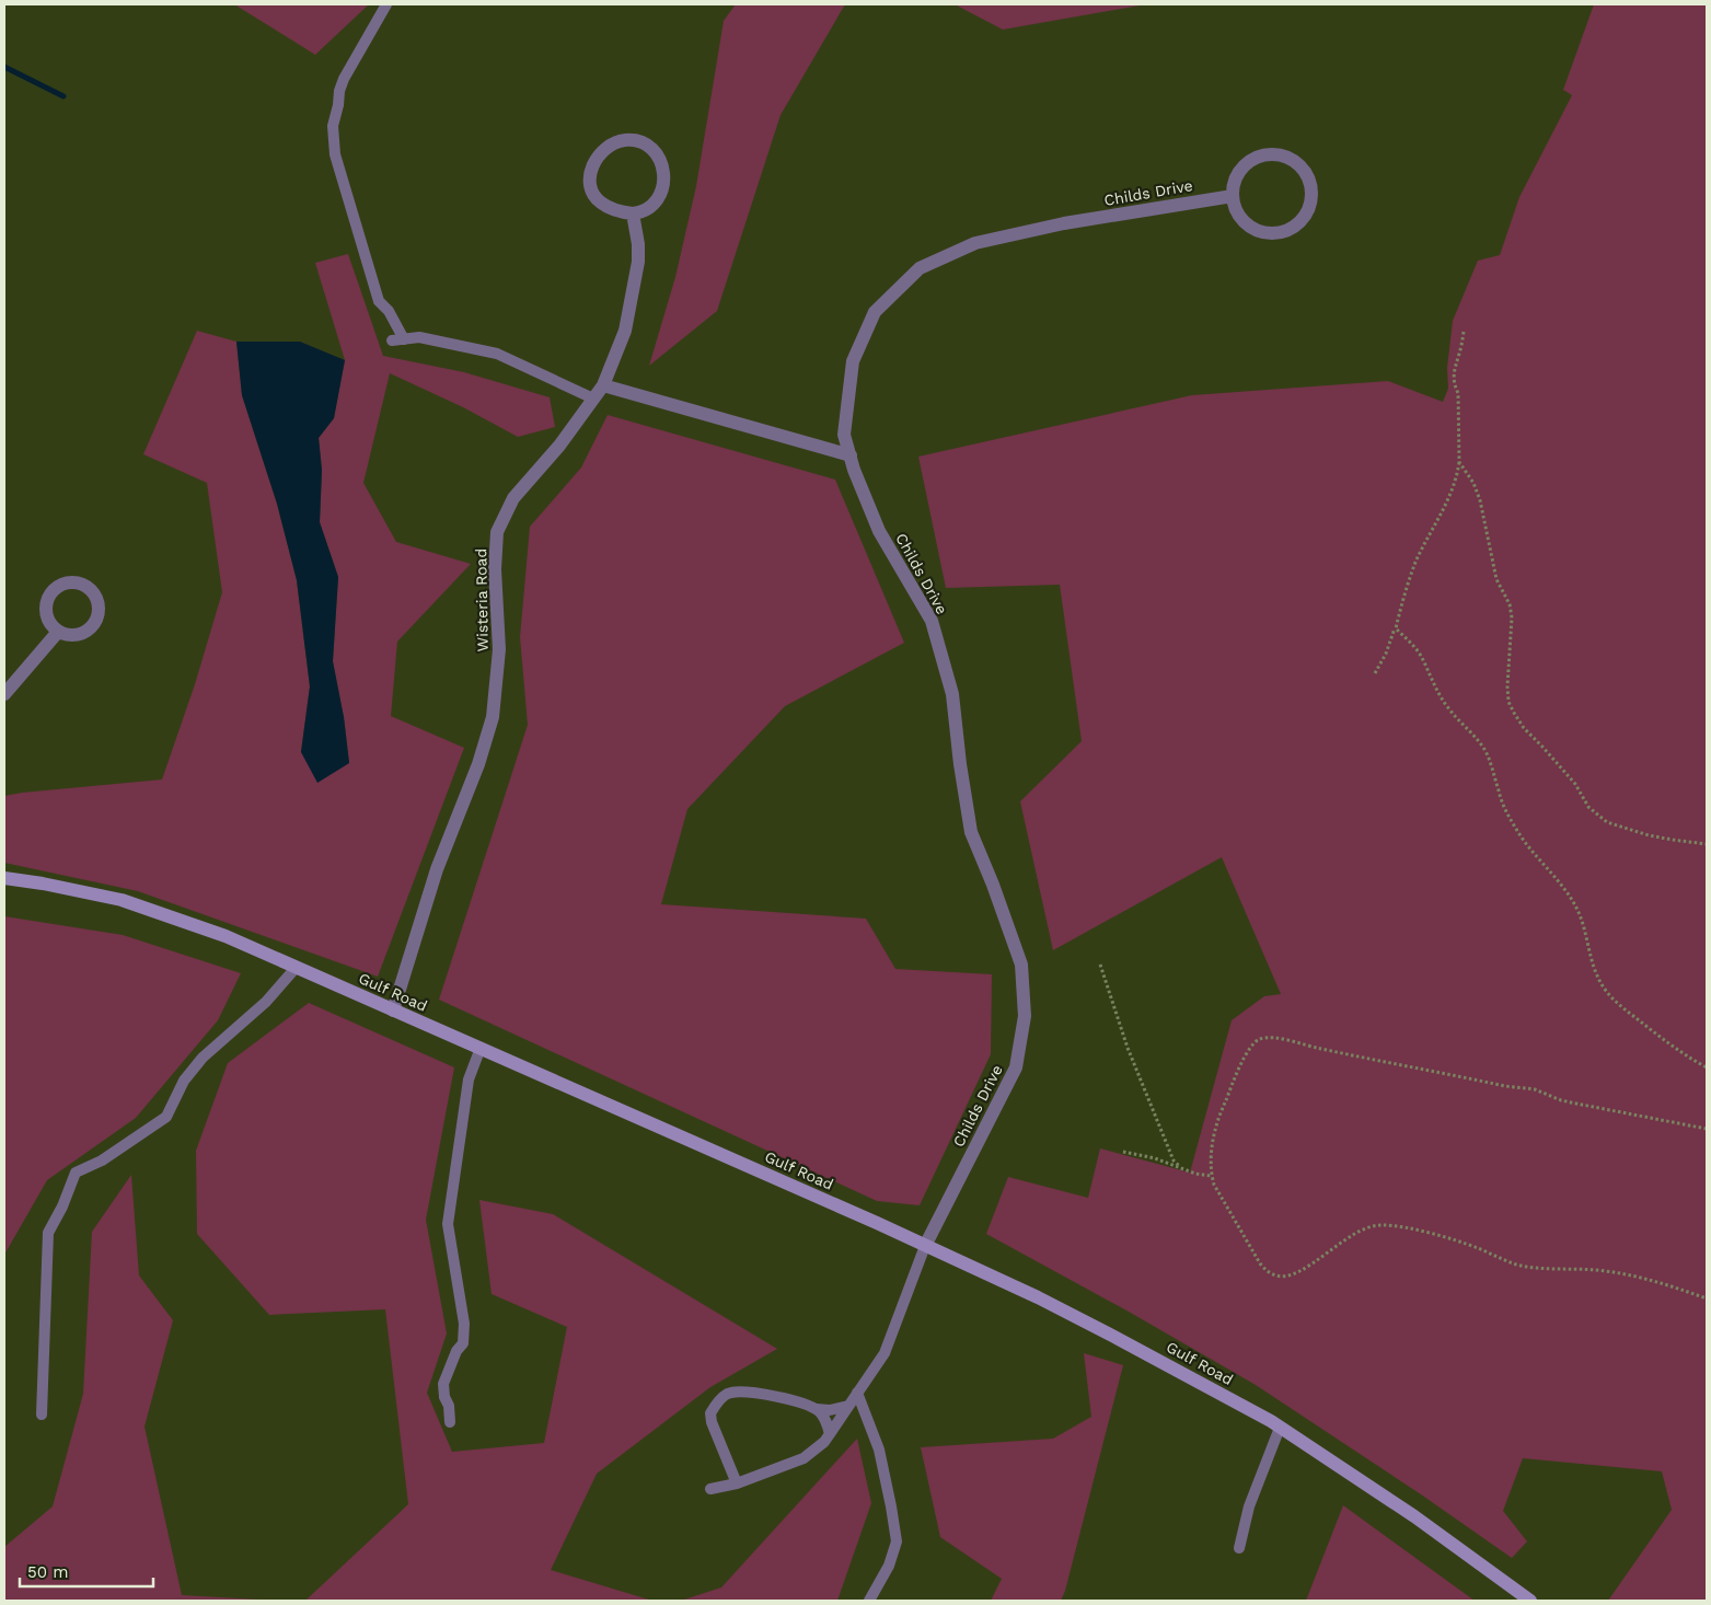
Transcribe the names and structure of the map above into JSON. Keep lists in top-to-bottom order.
{
  "streets": {
    "street": ["Childs Drive", "Wisteria Road", "Gulf Road"]
  },
  "crossings": [
    ["Childs Drive", "Gulf Road"],
    ["Wisteria Road", "Gulf Road"]
  ],
  "scale_bar": "50 m"
}
